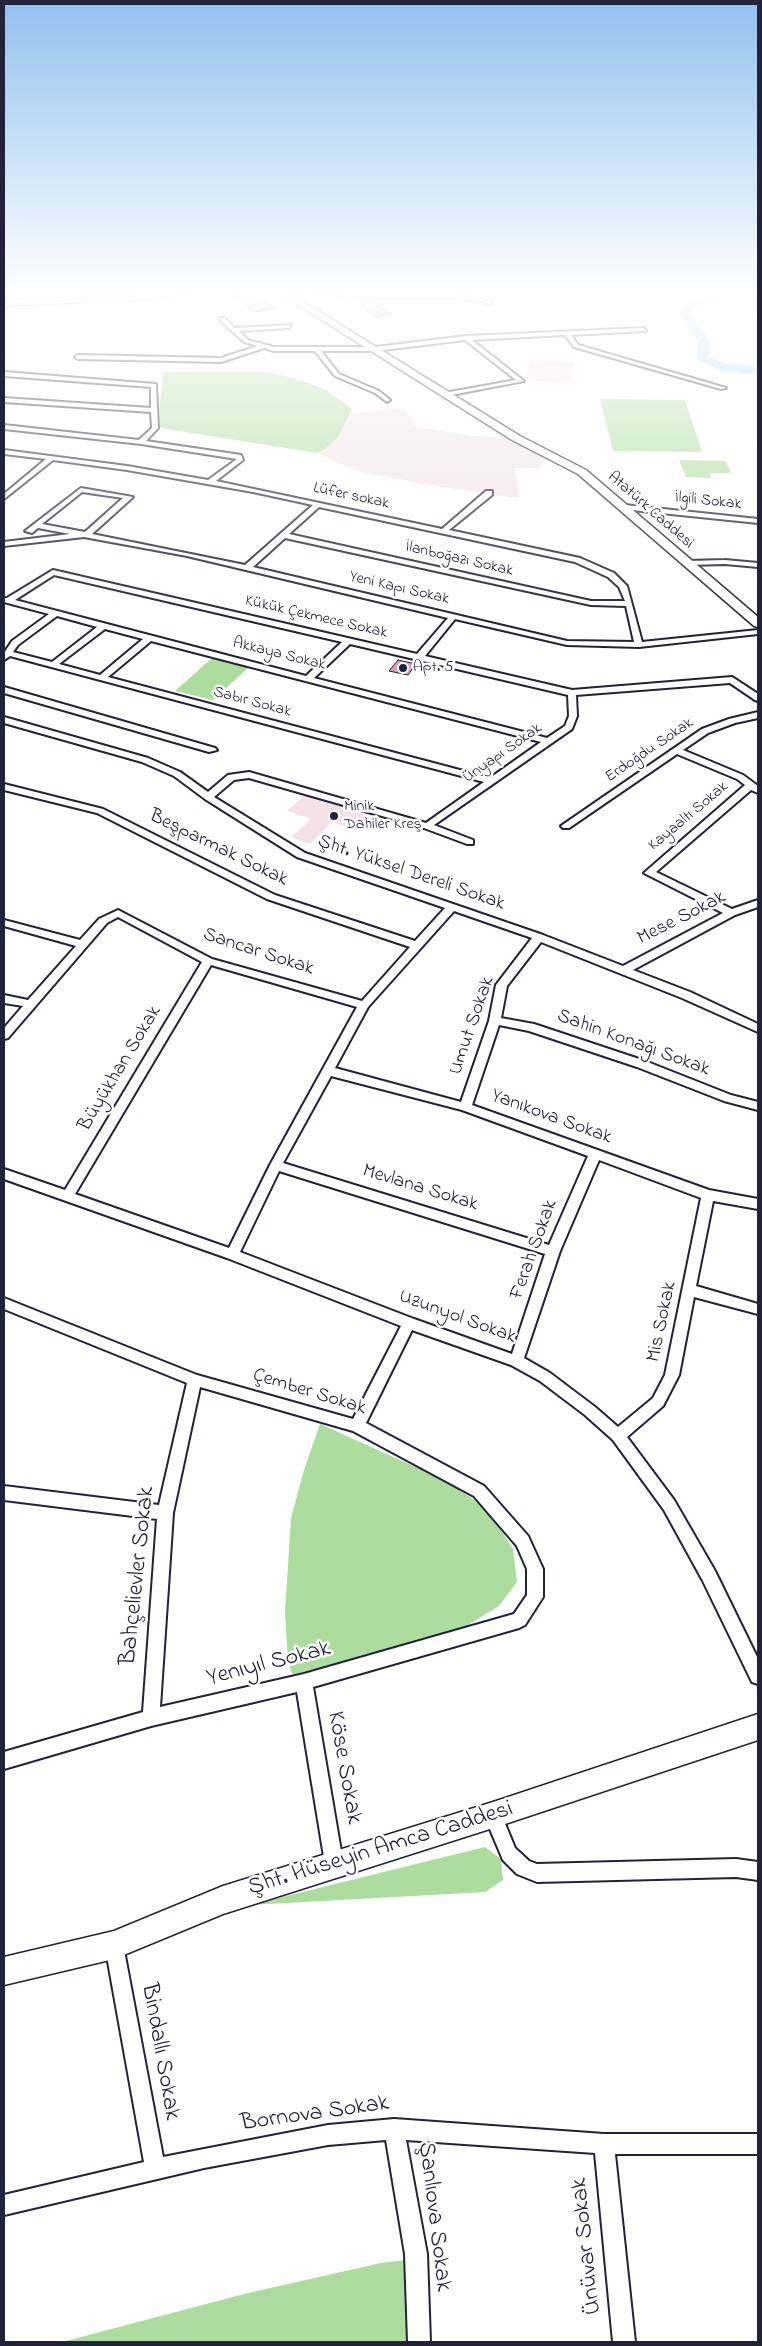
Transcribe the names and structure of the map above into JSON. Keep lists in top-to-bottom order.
{
  "streets": {
    "main road": ["Atatürk Caddesi"],
    "street": [
      "Lüfer sokak",
      "İlgili Sokak",
      "İlanboğazı Sokak",
      "Yeni Kapı Sokak",
      "Kükük Çekmece Sokak",
      "Akkaya Sokak",
      "Sabır Sokak",
      "Erdoğdu Sokak",
      "Ünyapı Sokak",
      "Kayaaltı Sokak",
      "Beşparmak Sokak",
      "Şht. Yüksel Dereli Sokak",
      "Mese Sokak",
      "Sancar Sokak",
      "Umut Sokak",
      "Sahin Konağı Sokak",
      "Büyükhan Sokak",
      "Yanıkova Sokak",
      "Mevlana Sokak",
      "Ferah Sokak",
      "Uzunyol Sokak",
      "Mis Sokak",
      "Çember Sokak",
      "Bahçelievler Sokak",
      "Yenıyıl Sokak",
      "Köse Sokak",
      "Şht. Hüseyin Amca Caddesi",
      "Bindallı Sokak",
      "Bornova Sokak",
      "Şanlıova Sokak",
      "Ünüvar Sokak"
    ]
  },
  "crossings": [
    ["Lüfer sokak", "İlanboğazı Sokak"],
    ["Lüfer sokak", "Yeni Kapı Sokak"],
    ["İlgili Sokak", "Atatürk Caddesi"],
    ["Kükük Çekmece Sokak", "Akkaya Sokak"],
    ["Kükük Çekmece Sokak", "Ünyapı Sokak"],
    ["Akkaya Sokak", "Ünyapı Sokak"],
    ["Sabır Sokak", "Ünyapı Sokak"],
    ["Kayaaltı Sokak", "Mese Sokak"],
    ["Şht. Yüksel Dereli Sokak", "Mese Sokak"],
    ["Şht. Yüksel Dereli Sokak", "Umut Sokak"],
    ["Sancar Sokak", "Büyükhan Sokak"],
    ["Umut Sokak", "Sahin Konağı Sokak"],
    ["Umut Sokak", "Yanıkova Sokak"],
    ["Büyükhan Sokak", "Uzunyol Sokak"],
    ["Yanıkova Sokak", "Ferah Sokak"],
    ["Yanıkova Sokak", "Mis Sokak"],
    ["Mevlana Sokak", "Ferah Sokak"],
    ["Ferah Sokak", "Uzunyol Sokak"],
    ["Uzunyol Sokak", "Mis Sokak"],
    ["Çember Sokak", "Bahçelievler Sokak"],
    ["Çember Sokak", "Yenıyıl Sokak"],
    ["Bahçelievler Sokak", "Yenıyıl Sokak"],
    ["Yenıyıl Sokak", "Köse Sokak"],
    ["Köse Sokak", "Şht. Hüseyin Amca Caddesi"],
    ["Şht. Hüseyin Amca Caddesi", "Bindallı Sokak"],
    ["Bindallı Sokak", "Bornova Sokak"],
    ["Bornova Sokak", "Şanlıova Sokak"],
    ["Bornova Sokak", "Ünüvar Sokak"]
  ],
  "places": ["Apt. 5", "Minik Dahiler Kreş"]
}
